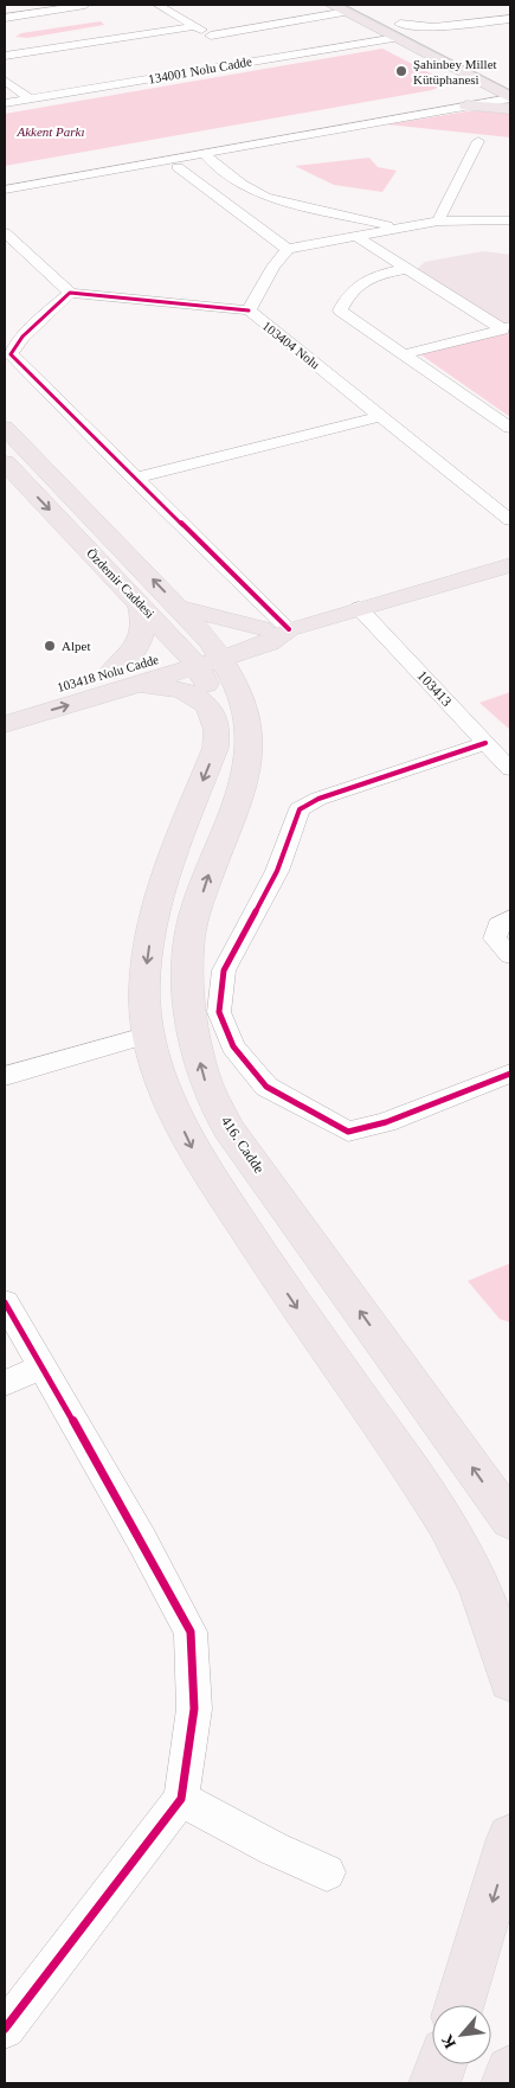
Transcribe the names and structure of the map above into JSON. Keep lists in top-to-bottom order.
{
  "streets": {
    "main road": ["Özdemir Caddesi", "103418 Nolu Cadde", "416. Cadde"],
    "street": ["134001 Nolu Cadde", "103404 Nolu", "103413"]
  },
  "crossings": [
    ["Özdemir Caddesi", "103418 Nolu Cadde"],
    ["Özdemir Caddesi", "416. Cadde"],
    ["103418 Nolu Cadde", "416. Cadde"]
  ],
  "one_way": ["416. Cadde"],
  "parks": ["Akkent Parkı"],
  "places": ["Şahinbey Millet Kütüphanesi", "Alpet"],
  "north": "bottom left"
}
